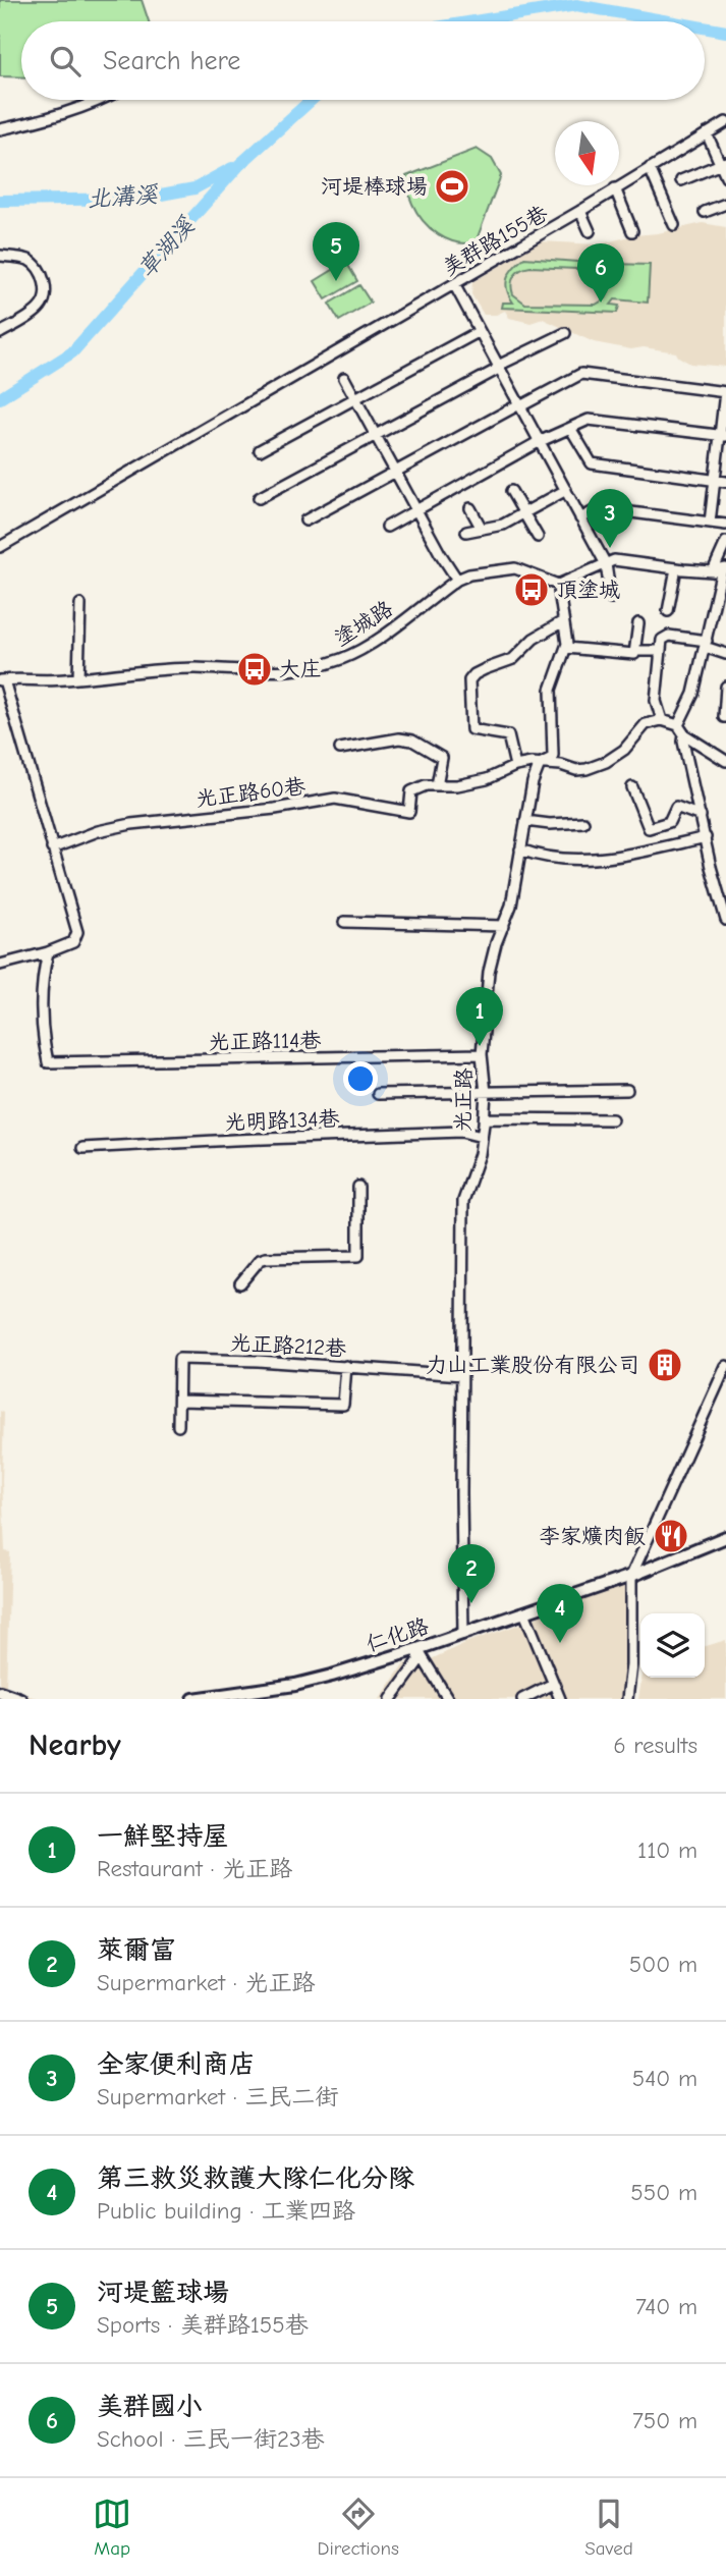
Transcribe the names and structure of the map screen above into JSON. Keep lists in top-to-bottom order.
{
  "streets": {
    "main road": ["仁化路"],
    "street": [
      "美群路155巷",
      "塗城路",
      "光正路60巷",
      "光正路114巷",
      "光正路",
      "光明路134巷",
      "光正路212巷"
    ]
  },
  "crossings": [
    ["塗城路", "光正路"],
    ["光正路60巷", "光正路"],
    ["光正路114巷", "光正路"],
    ["光正路", "光明路134巷"],
    ["光正路", "光正路212巷"],
    ["光正路", "仁化路"]
  ],
  "water": ["北溝溪", "草湖溪"],
  "places": {
    "sports": ["河堤棒球場"],
    "bus stop": ["頂塗城", "大庄"],
    "building": ["力山工業股份有限公司"],
    "restaurant": ["李家爌肉飯"]
  },
  "north": "bottom",
  "page": {
    "search": "Search here",
    "pins": [
      "5",
      "6",
      "3",
      "1",
      "2",
      "4"
    ],
    "heading": ["Nearby", "6 results"],
    "list": [
      {
        "mark": "1",
        "name": "一鮮堅持屋",
        "note": "Restaurant · 光正路",
        "value": "110 m"
      },
      {
        "mark": "2",
        "name": "萊爾富",
        "note": "Supermarket · 光正路",
        "value": "500 m"
      },
      {
        "mark": "3",
        "name": "全家便利商店",
        "note": "Supermarket · 三民二街",
        "value": "540 m"
      },
      {
        "mark": "4",
        "name": "第三救災救護大隊仁化分隊",
        "note": "Public building · 工業四路",
        "value": "550 m"
      },
      {
        "mark": "5",
        "name": "河堤籃球場",
        "note": "Sports · 美群路155巷",
        "value": "740 m"
      },
      {
        "mark": "6",
        "name": "美群國小",
        "note": "School · 三民一街23巷",
        "value": "750 m"
      }
    ],
    "nav": ["Map", "Directions", "Saved"]
  }
}
